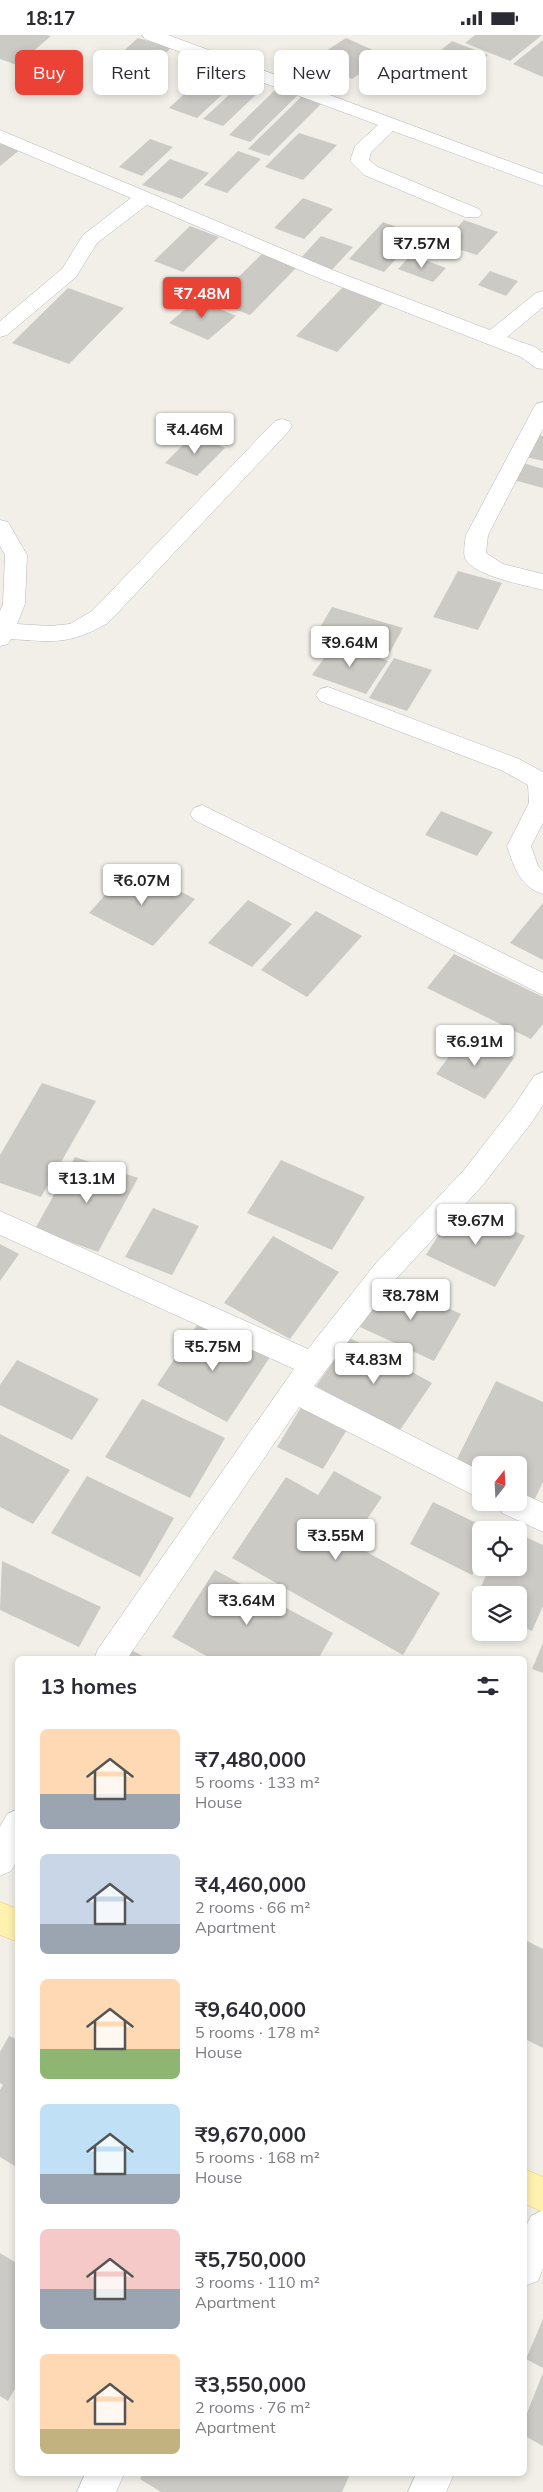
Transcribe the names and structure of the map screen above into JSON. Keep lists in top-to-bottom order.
{
  "north": "top",
  "page": {
    "status": "18:17",
    "chip": [
      "Buy",
      "Rent",
      "Filters",
      "New",
      "Apartment"
    ],
    "price": [
      "₹7.57M",
      "₹7.48M",
      "₹4.46M",
      "₹9.64M",
      "₹6.07M",
      "₹6.91M",
      "₹13.1M",
      "₹9.67M",
      "₹8.78M",
      "₹5.75M",
      "₹4.83M",
      "₹3.55M",
      "₹3.64M"
    ],
    "heading": "13 homes",
    "list": [
      {
        "name": "₹7,480,000",
        "note": "5 rooms · 133 m² · House"
      },
      {
        "name": "₹4,460,000",
        "note": "2 rooms · 66 m² · Apartment"
      },
      {
        "name": "₹9,640,000",
        "note": "5 rooms · 178 m² · House"
      },
      {
        "name": "₹9,670,000",
        "note": "5 rooms · 168 m² · House"
      },
      {
        "name": "₹5,750,000",
        "note": "3 rooms · 110 m² · Apartment"
      },
      {
        "name": "₹3,550,000",
        "note": "2 rooms · 76 m² · Apartment"
      }
    ]
  }
}
